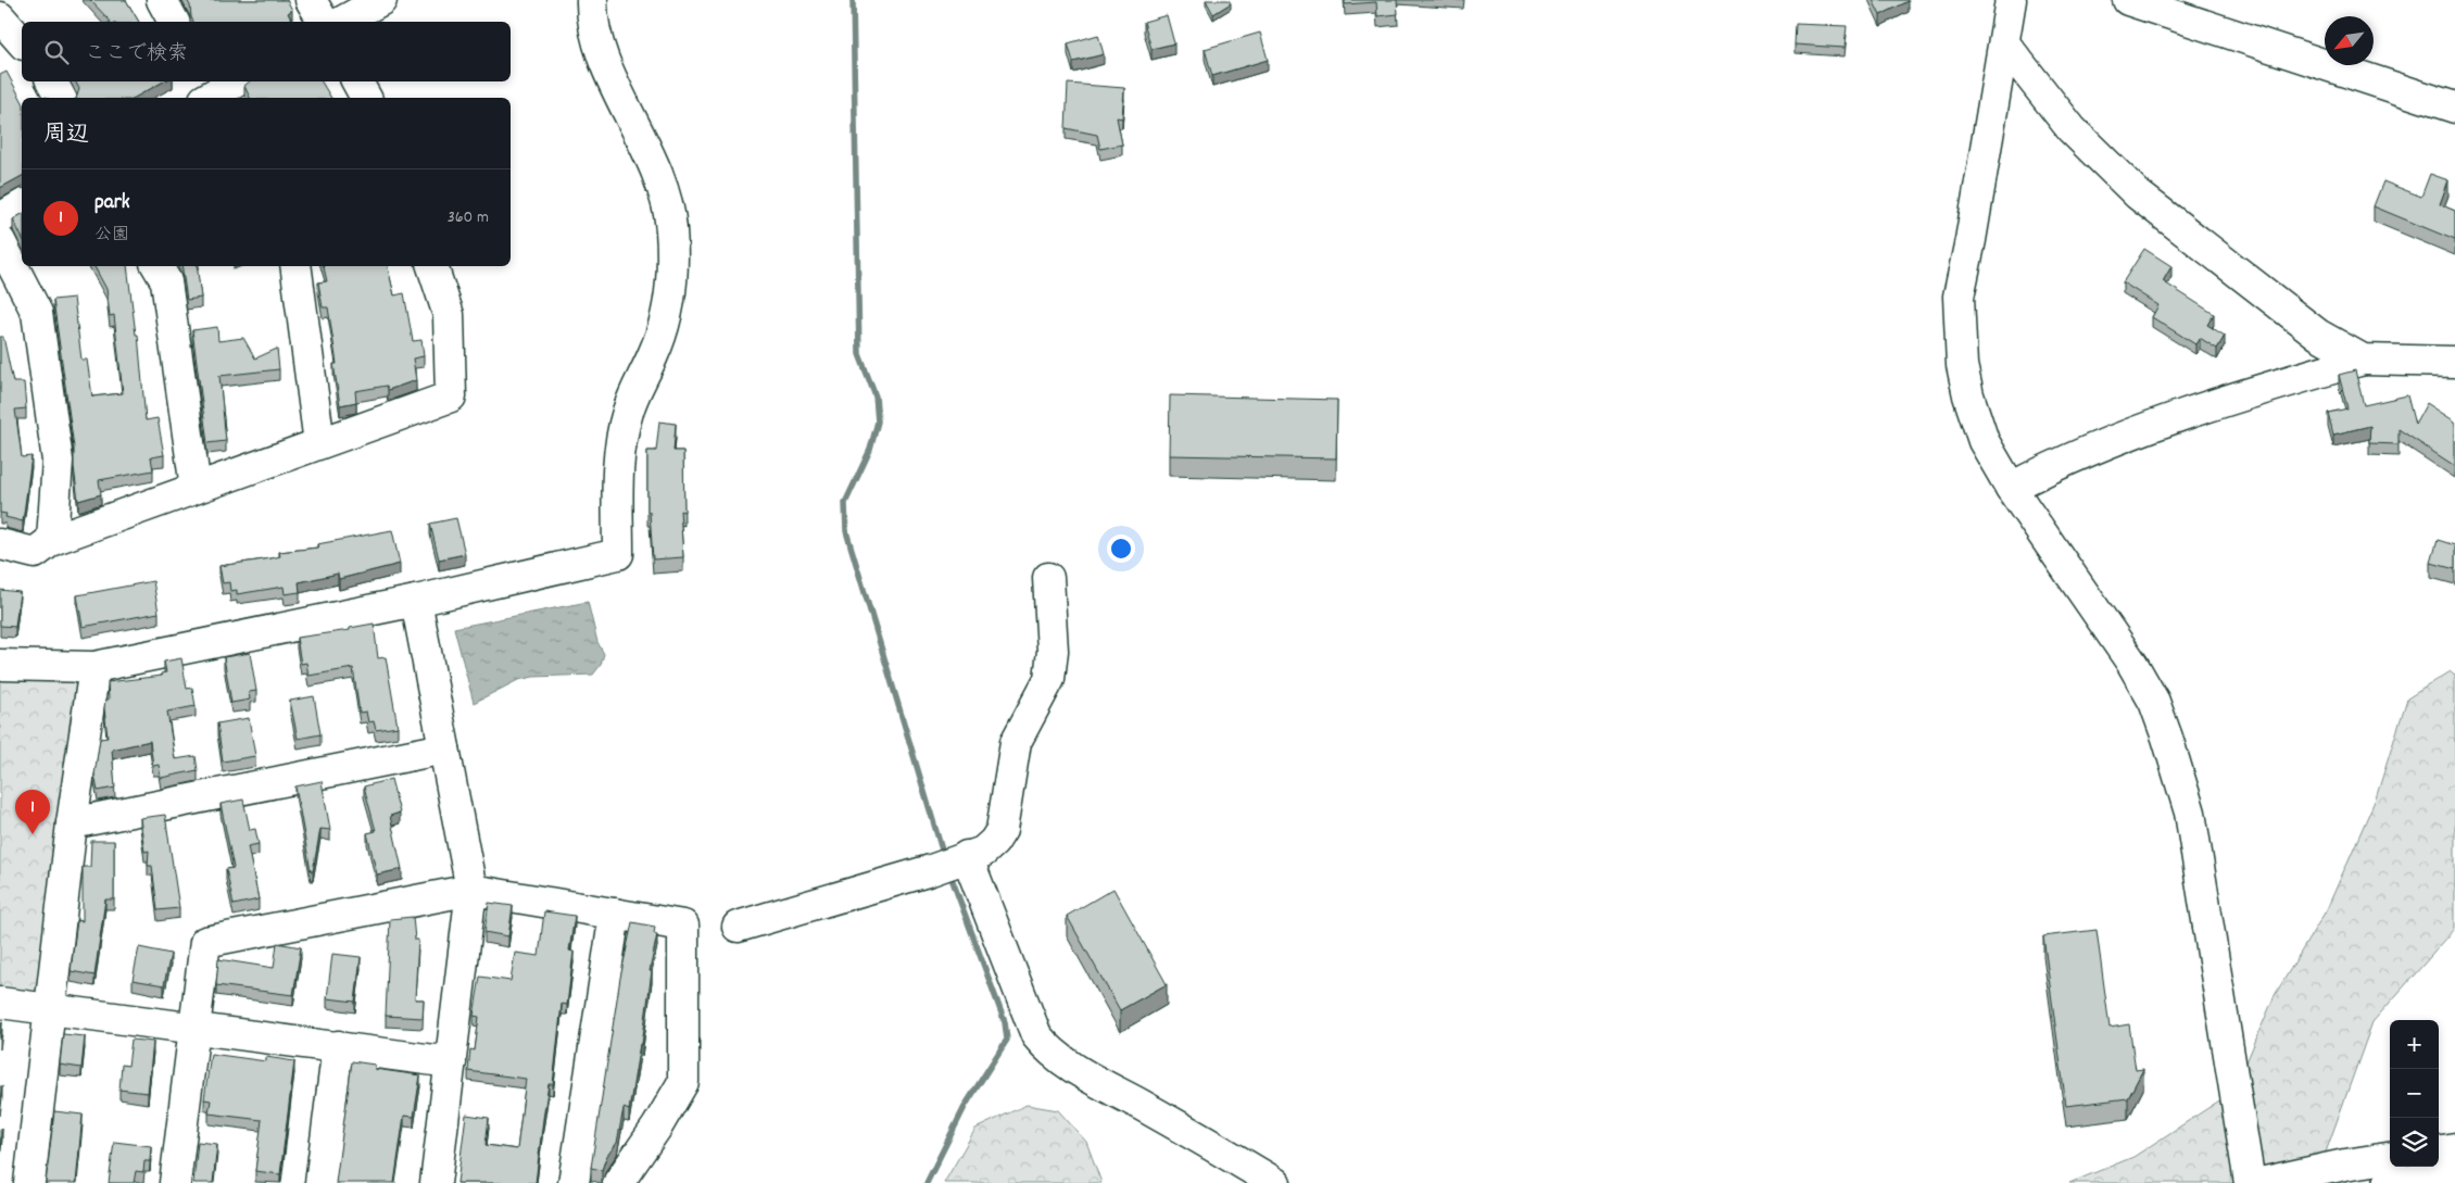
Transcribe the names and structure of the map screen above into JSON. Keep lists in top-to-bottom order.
{
  "north": "bottom left",
  "page": {
    "search": "ここで検索",
    "heading": "周辺",
    "list": [
      {
        "mark": "1",
        "name": "park",
        "note": "公園",
        "value": "360 m"
      }
    ],
    "pins": "1",
    "map_buttons": ["+", "−"]
  }
}
